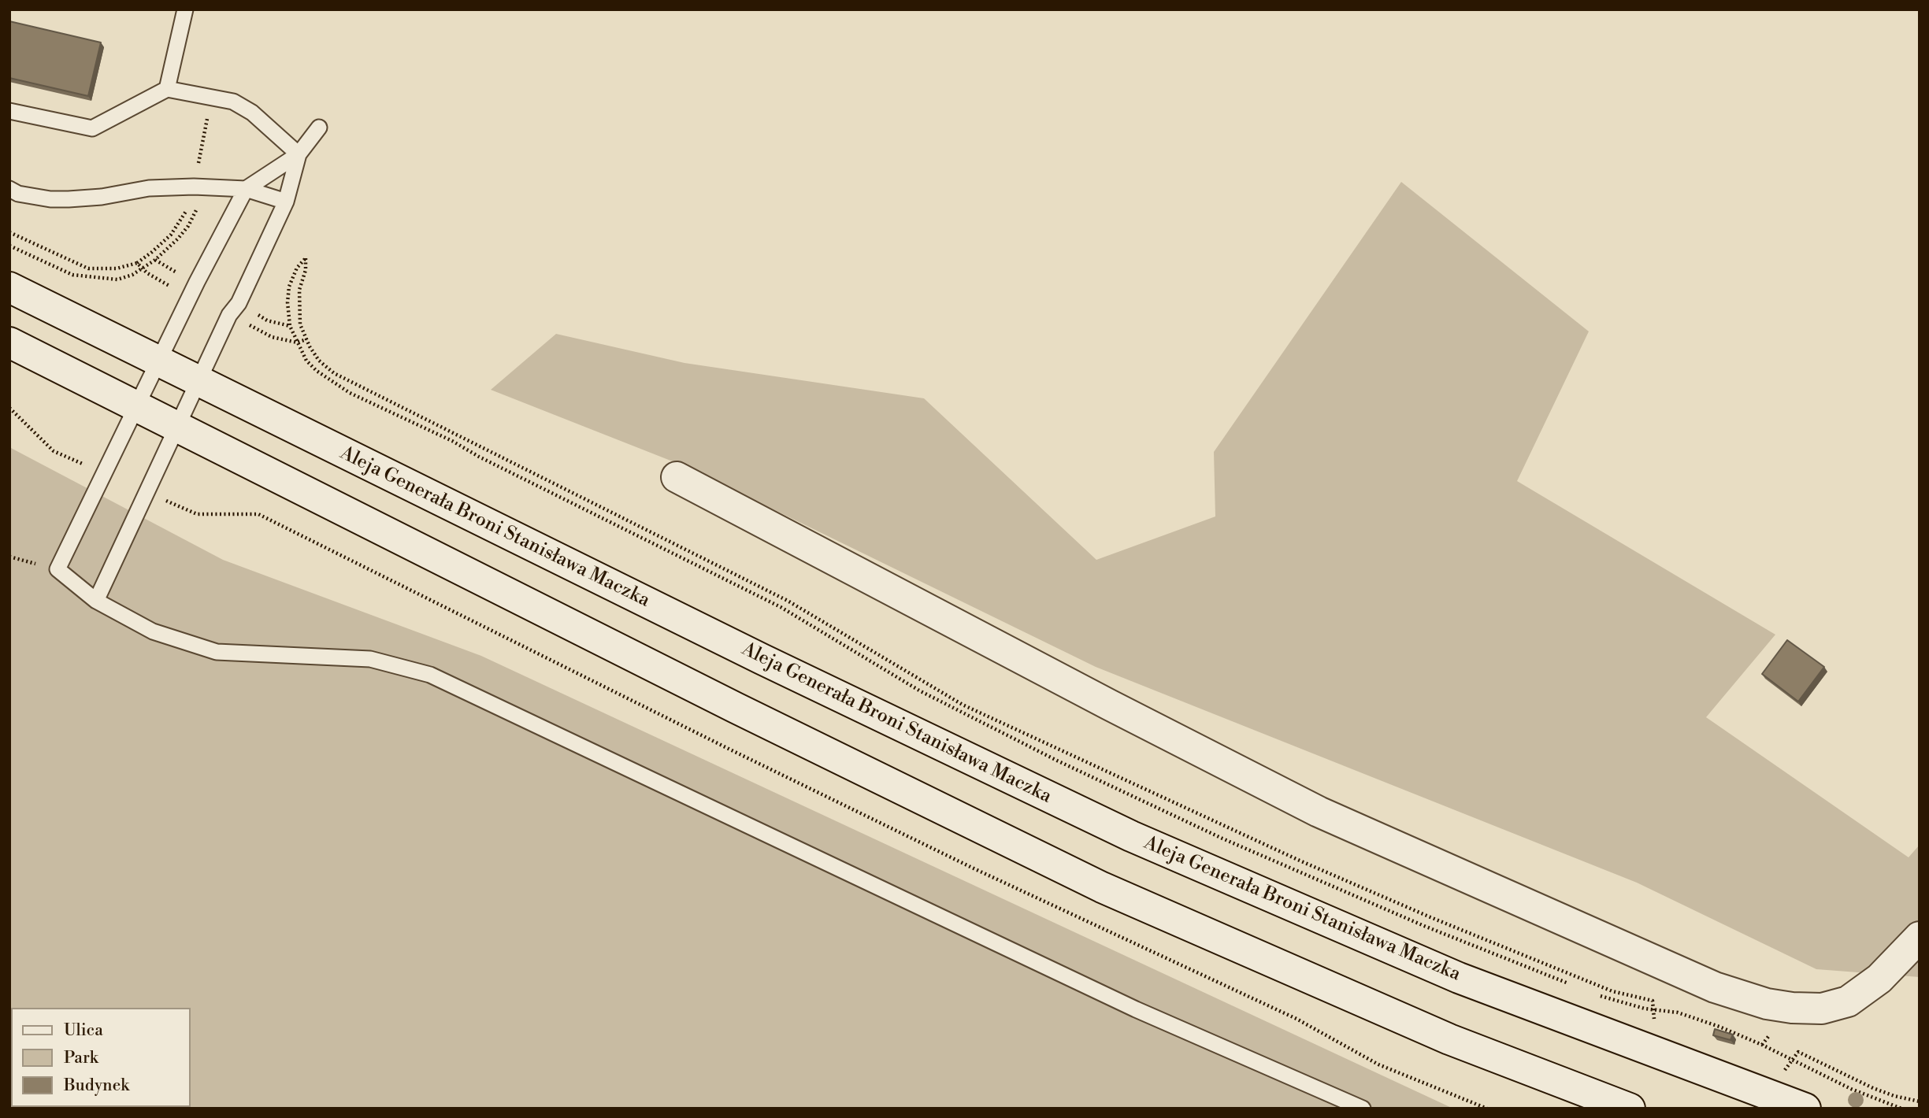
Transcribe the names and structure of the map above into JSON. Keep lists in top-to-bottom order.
{
  "streets": {
    "main road": ["Aleja Generała Broni Stanisława Maczka"]
  },
  "legend": ["Ulica", "Park", "Budynek"]
}
